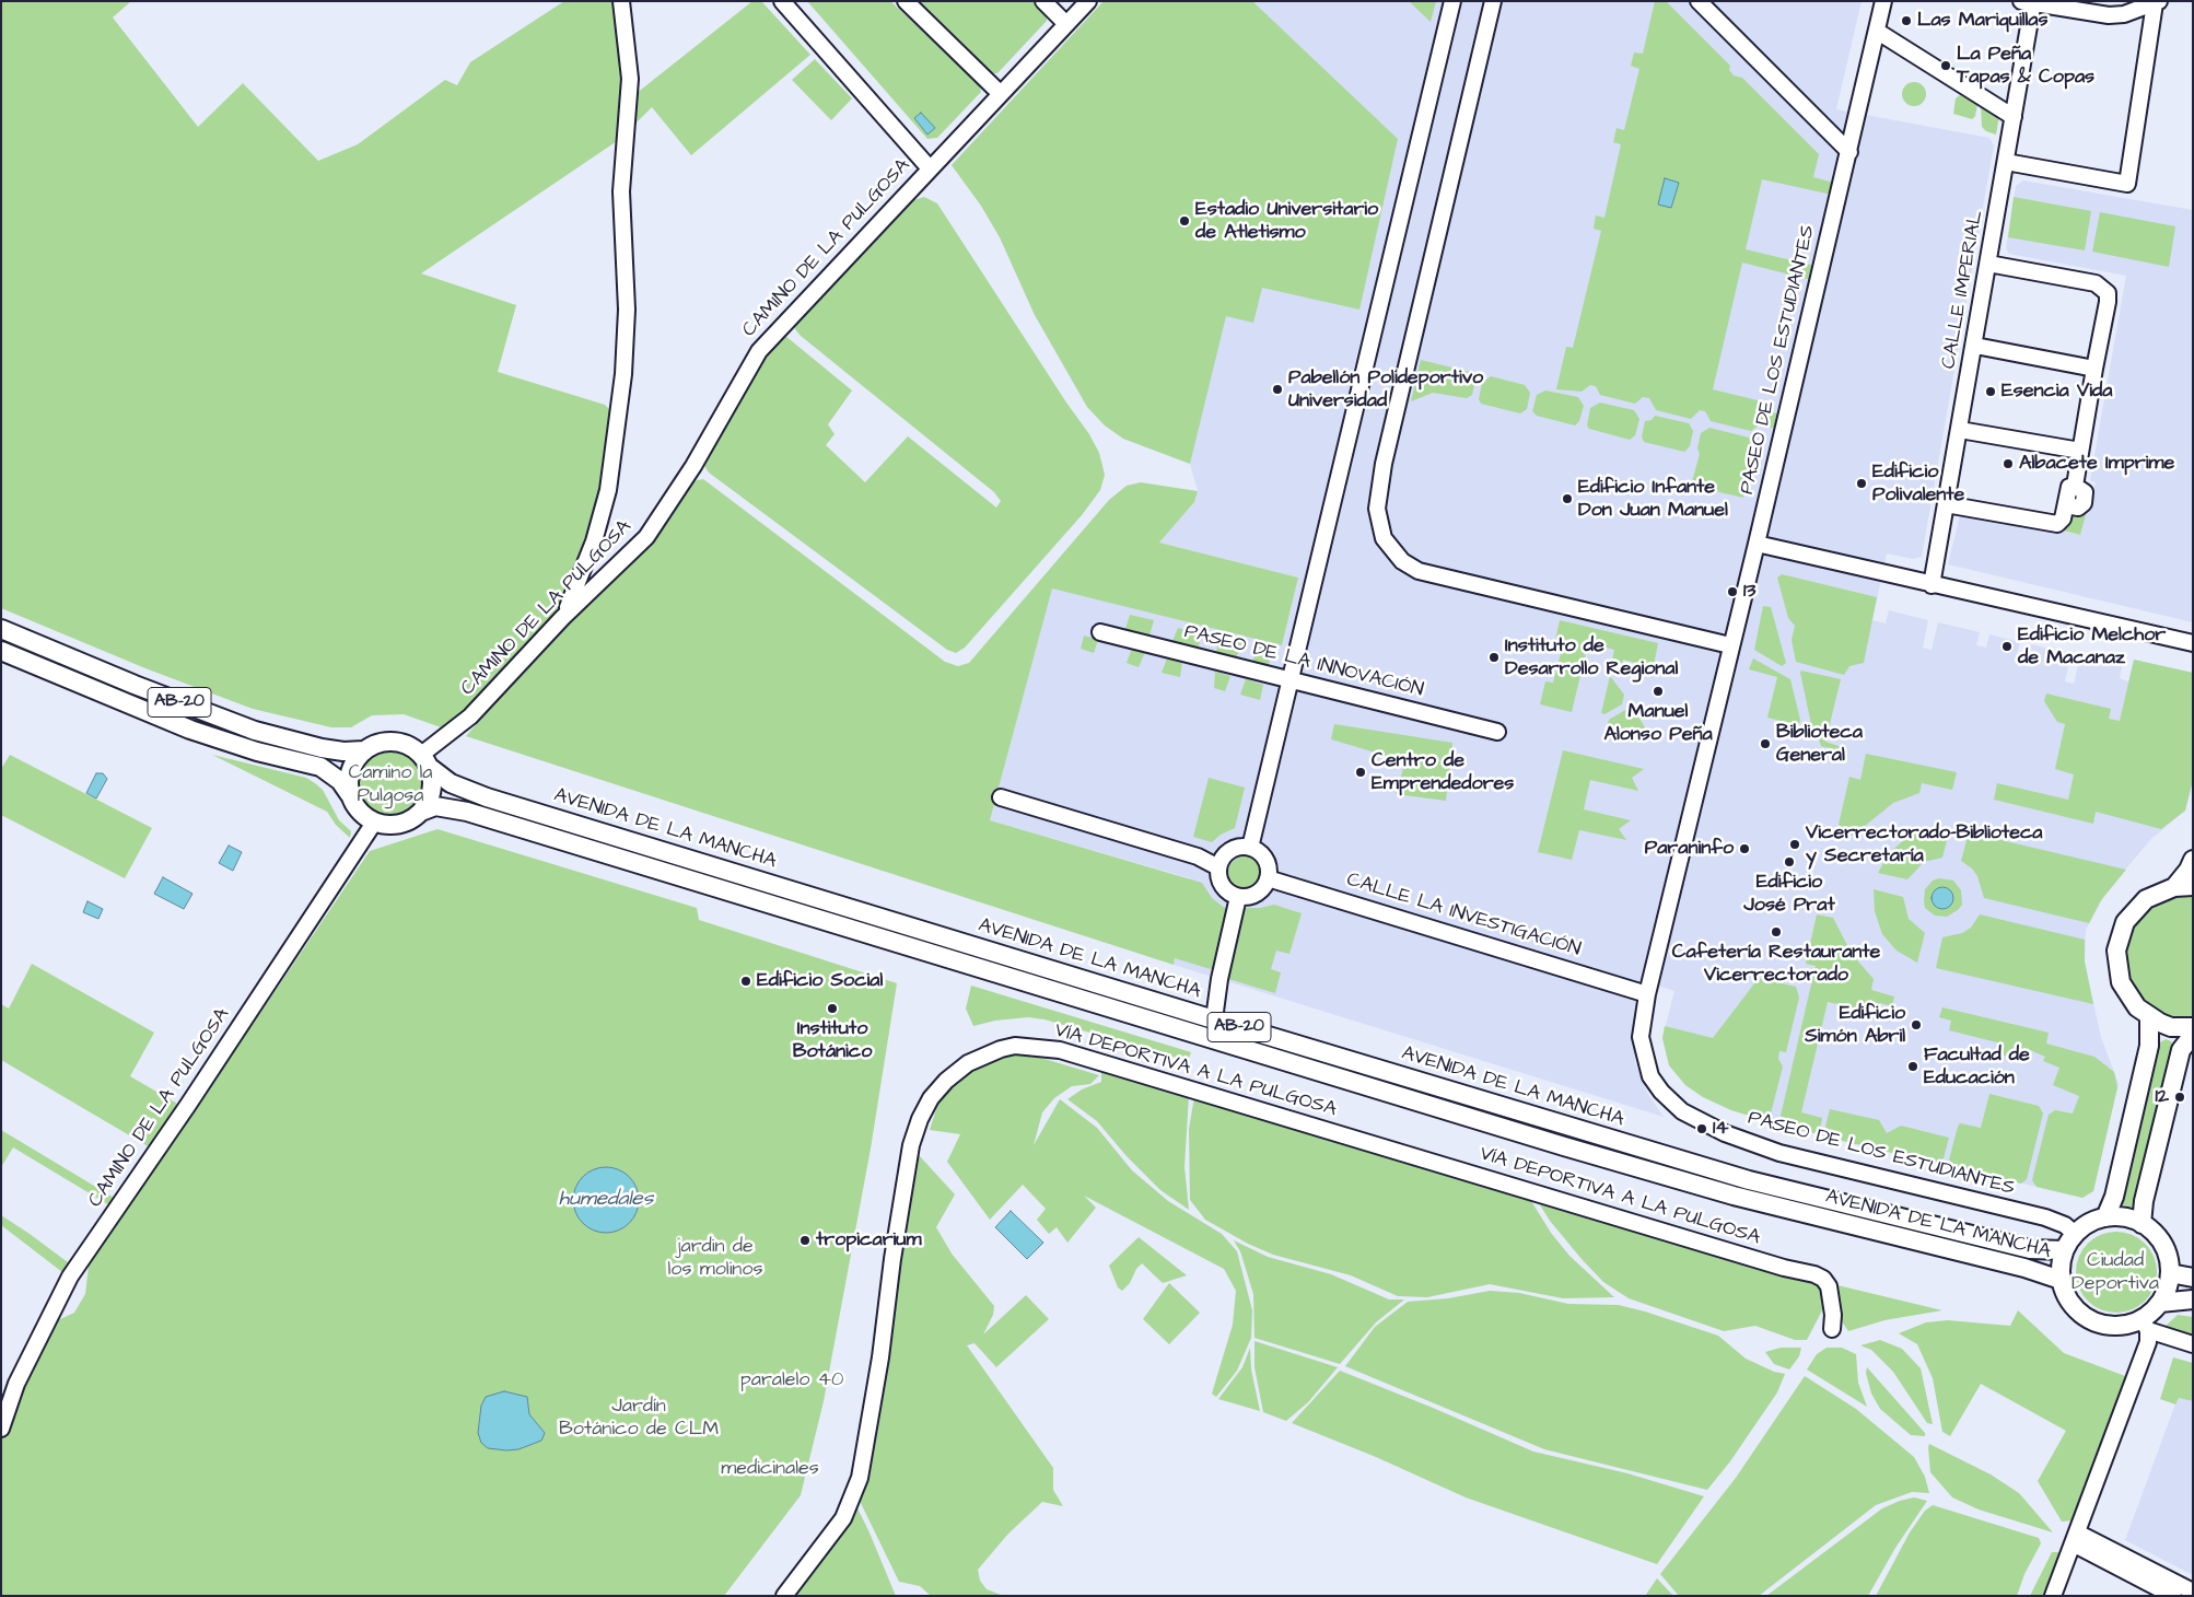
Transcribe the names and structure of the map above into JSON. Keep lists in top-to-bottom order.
{
  "streets": {
    "main road": ["AB-20", "AVENIDA DE LA MANCHA"],
    "street": [
      "CAMINO DE LA PULGOSA",
      "CALLE IMPERIAL",
      "PASEO DE LOS ESTUDIANTES",
      "PASEO DE LA INNOVACIÓN",
      "CALLE LA INVESTIGACIÓN",
      "VÍA DEPORTIVA A LA PULGOSA"
    ]
  },
  "crossings": [
    ["CAMINO DE LA PULGOSA", "AB-20"],
    ["CAMINO DE LA PULGOSA", "AVENIDA DE LA MANCHA"],
    ["PASEO DE LOS ESTUDIANTES", "AVENIDA DE LA MANCHA"],
    ["PASEO DE LOS ESTUDIANTES", "CALLE LA INVESTIGACIÓN"],
    ["AB-20", "AVENIDA DE LA MANCHA"]
  ],
  "water": ["humedales"],
  "parks": [
    "Camino la Pulgosa",
    "jardin de los molinos",
    "Ciudad Deportiva",
    "paralelo 40",
    "Jardín Botánico de CLM",
    "medicinales"
  ],
  "places": [
    "Las Mariquillas",
    "La Peña Tapas & Copas",
    "Estadio Universitario de Atletismo",
    "Pabellón Polideportivo Universidad",
    "Esencia Vida",
    "Albacete Imprime",
    "Edificio Polivalente",
    "Edificio Infante Don Juan Manuel",
    "13",
    "Edificio Melchor de Macanaz",
    "Instituto de Desarrollo Regional",
    "Manuel Alonso Peña",
    "Biblioteca General",
    "Centro de Emprendedores",
    "Vicerrectorado-Biblioteca y Secretaría",
    "Paraninfo",
    "Edificio José Prat",
    "Cafetería Restaurante Vicerrectorado",
    "Edificio Social",
    "Instituto Botánico",
    "Edificio Simón Abril",
    "Facultad de Educación",
    "12",
    "14",
    "tropicarium"
  ]
}
